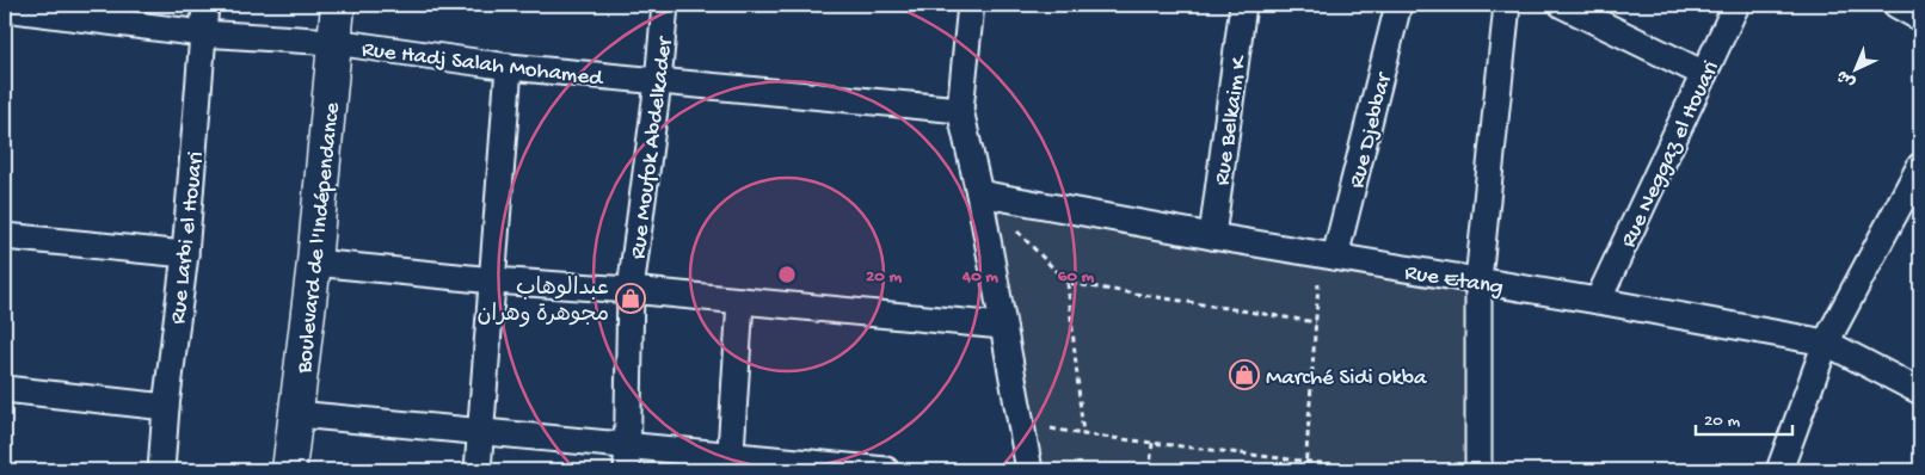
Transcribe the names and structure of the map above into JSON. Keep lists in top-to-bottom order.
{
  "streets": {
    "street": [
      "Rue Hadj Salah Mohamed",
      "Rue Belkaim K",
      "Rue Djebbar",
      "Rue Moufok Abdelkader",
      "Rue Neggaz el Houari",
      "Rue Larbi el Houari",
      "Boulevard de l'Indépendance",
      "Rue Etang"
    ]
  },
  "crossings": [
    ["Rue Hadj Salah Mohamed", "Rue Moufok Abdelkader"],
    ["Rue Hadj Salah Mohamed", "Rue Larbi el Houari"],
    ["Rue Hadj Salah Mohamed", "Boulevard de l'Indépendance"],
    ["Rue Belkaim K", "Rue Etang"],
    ["Rue Djebbar", "Rue Etang"],
    ["Rue Neggaz el Houari", "Rue Etang"]
  ],
  "places": {
    "shop": ["عبدالوهاب مجوهرة وهران", "Marché Sidi Okba"]
  },
  "scale_bar": "20 m",
  "north": "bottom left",
  "rings": ["20 m", "40 m", "60 m"]
}
